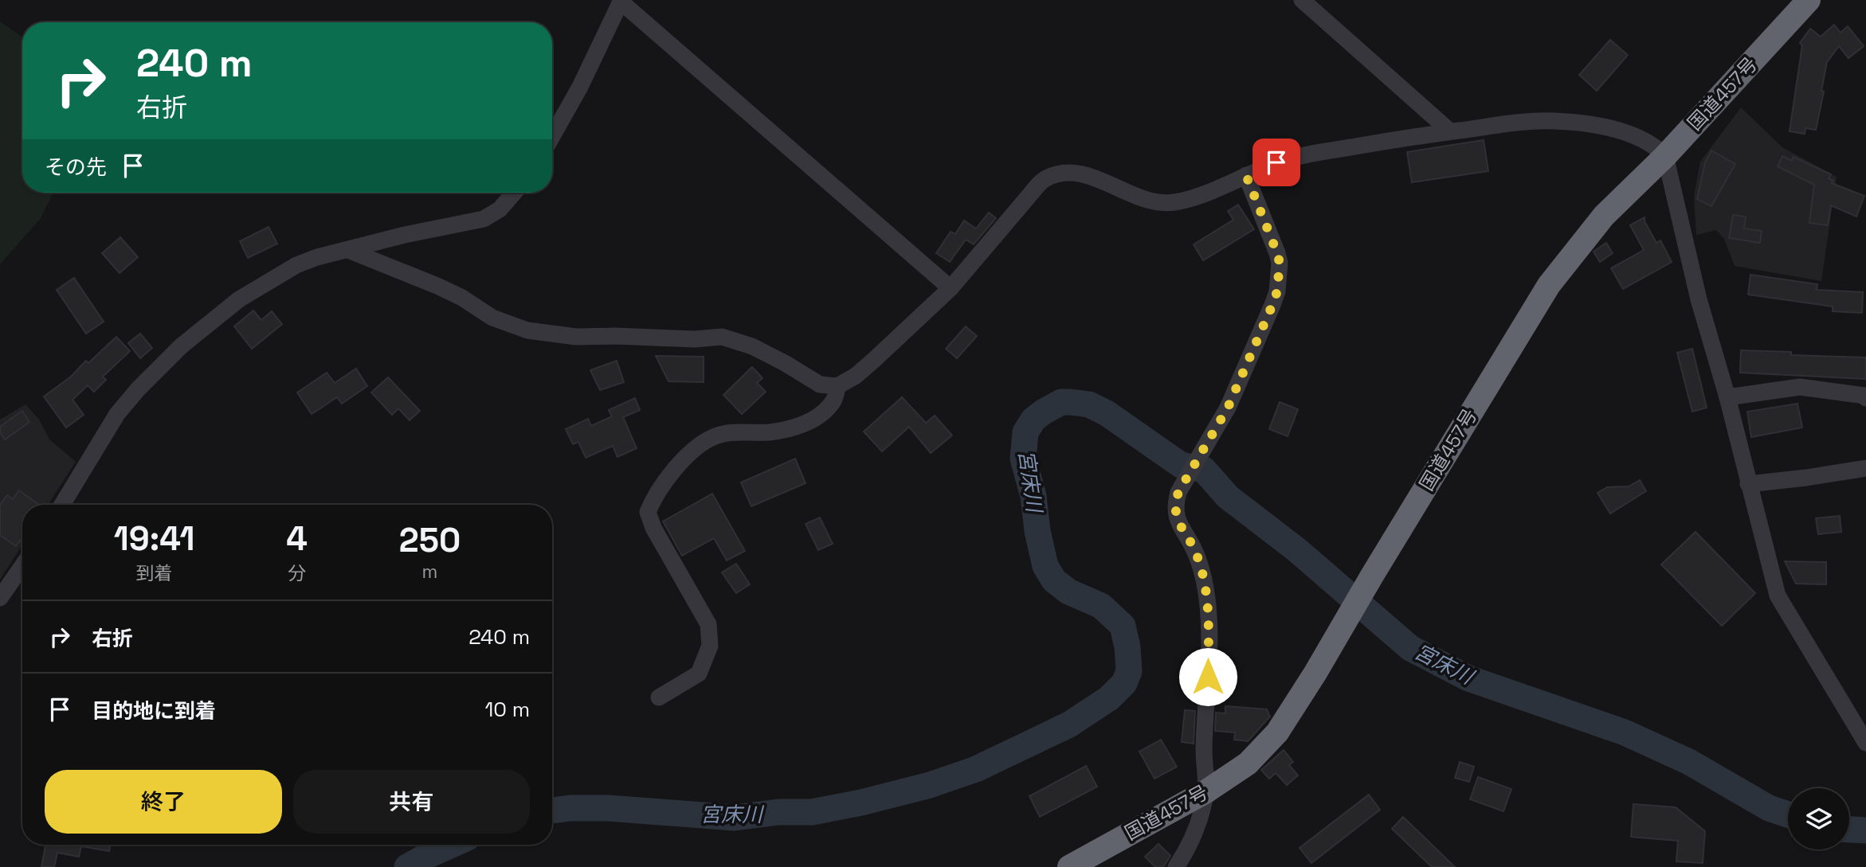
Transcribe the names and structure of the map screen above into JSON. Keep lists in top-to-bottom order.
{
  "streets": {
    "highway": ["国道457号"]
  },
  "water": ["宮床川"],
  "page": {
    "turn": ["240 m", "右折"],
    "then": "その先",
    "eta": [
      "19:41",
      "到着",
      "4",
      "分",
      "250",
      "m"
    ],
    "list": [
      {
        "name": "右折",
        "value": "240 m"
      },
      {
        "name": "目的地に到着",
        "value": "10 m"
      }
    ],
    "buttons": ["終了", "共有"]
  }
}
